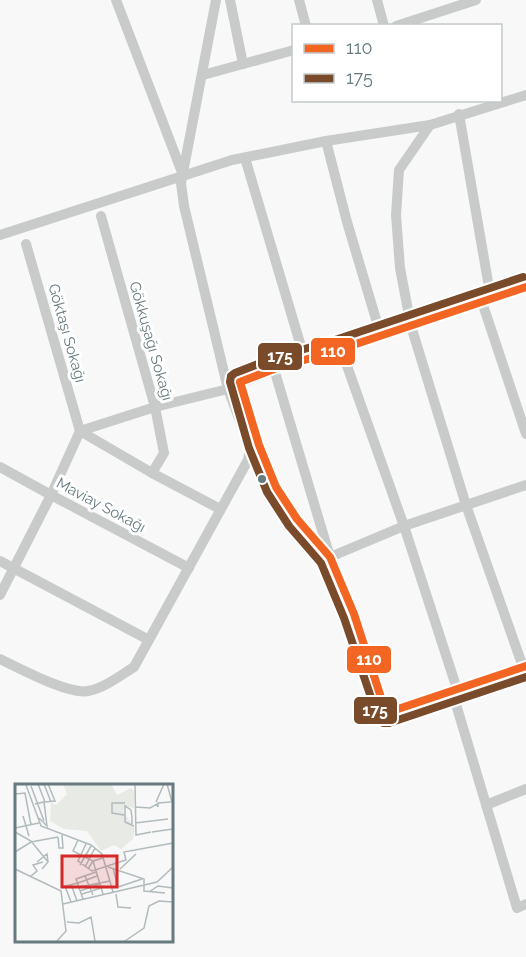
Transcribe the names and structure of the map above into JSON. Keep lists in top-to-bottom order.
{
  "streets": {
    "street": ["Göktaşı Sokağı", "Gökkuşağı Sokağı", "Maviay Sokağı"]
  },
  "lines": ["transit line 175", "transit line 110"],
  "legend": ["110", "175"]
}
